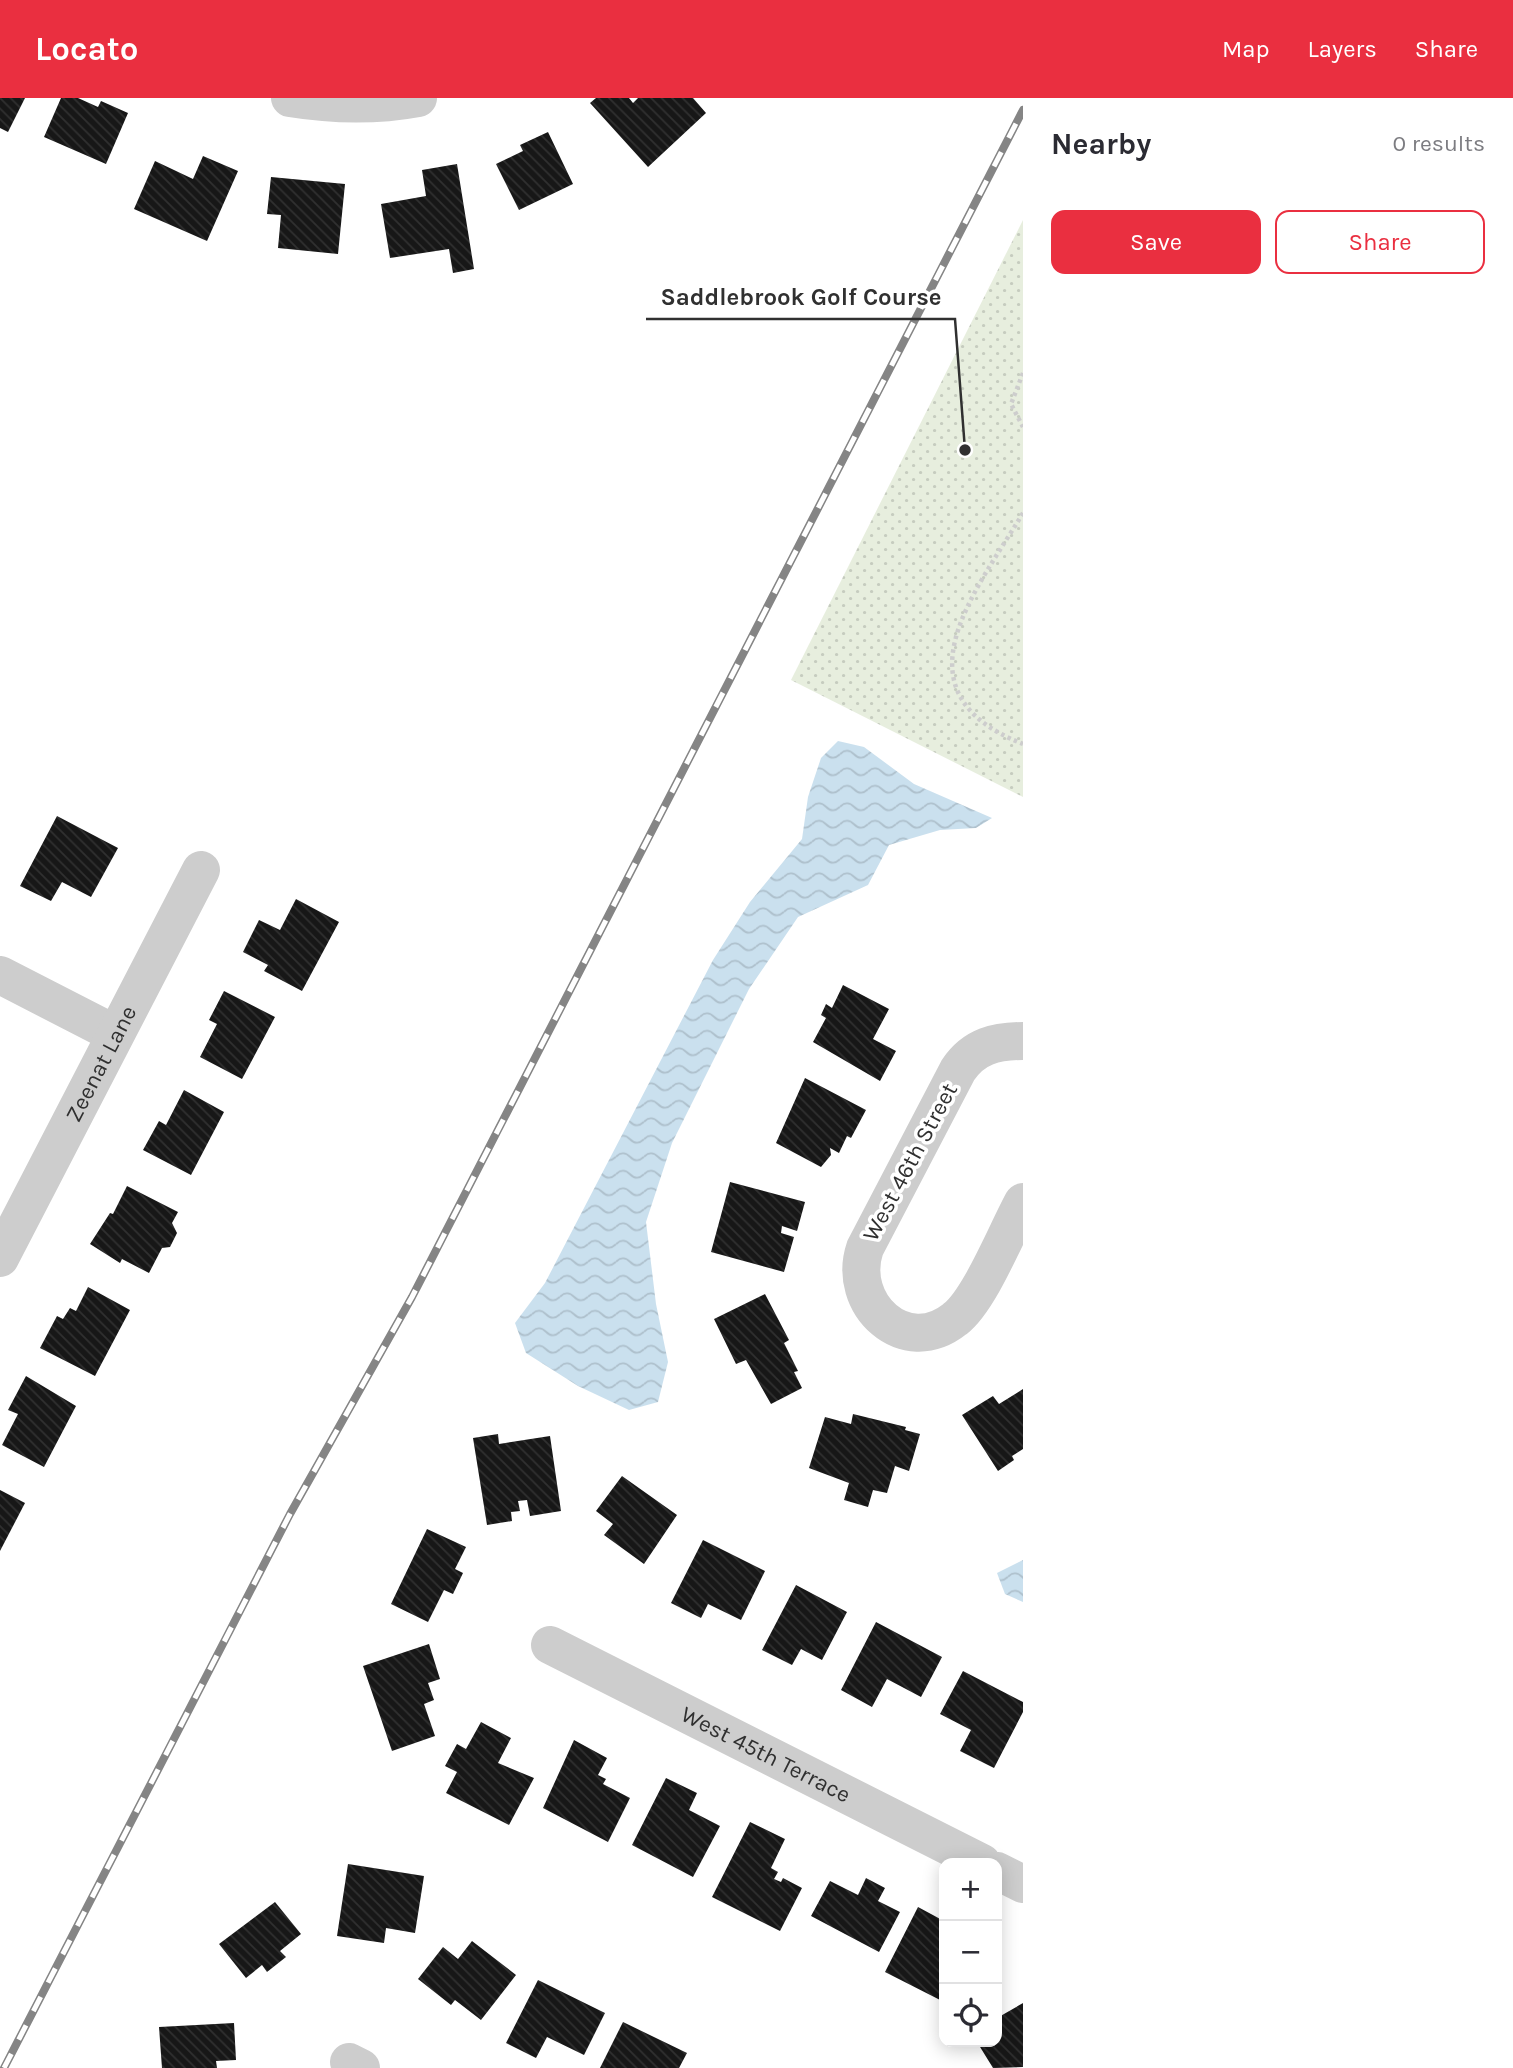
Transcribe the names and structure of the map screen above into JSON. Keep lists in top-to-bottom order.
{
  "streets": {
    "street": ["Zeenat Lane", "West 46th Street", "West 45th Terrace"]
  },
  "places": ["Saddlebrook Golf Course"],
  "page": {
    "header": "Locato",
    "nav": ["Map", "Layers", "Share"],
    "heading": ["Nearby", "0 results"],
    "buttons": ["Save", "Share"],
    "map_buttons": ["+", "−"]
  }
}
